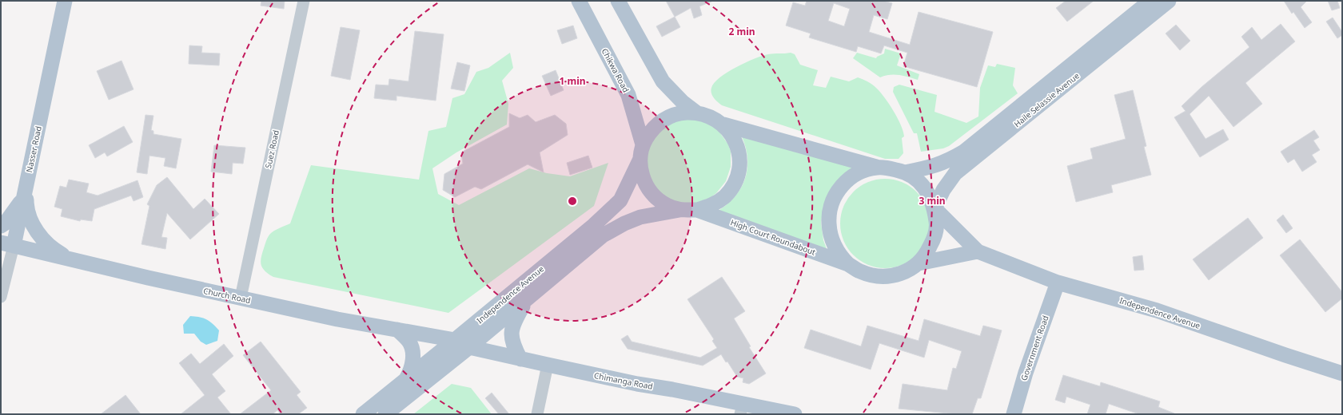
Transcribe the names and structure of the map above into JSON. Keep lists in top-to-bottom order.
{
  "streets": {
    "main road": [
      "Chikwa Road",
      "Haile Selassie Avenue",
      "Nasser Road",
      "High Court Roundabout",
      "Independence Avenue",
      "Church Road",
      "Government Road",
      "Chimanga Road"
    ],
    "street": ["Suez Road"]
  },
  "crossings": [
    ["Chikwa Road", "High Court Roundabout"],
    ["Chikwa Road", "Independence Avenue"],
    ["Haile Selassie Avenue", "High Court Roundabout"],
    ["Haile Selassie Avenue", "Independence Avenue"],
    ["Nasser Road", "Church Road"],
    ["Suez Road", "Church Road"],
    ["High Court Roundabout", "Independence Avenue"],
    ["Independence Avenue", "Church Road"],
    ["Independence Avenue", "Government Road"],
    ["Independence Avenue", "Chimanga Road"],
    ["Church Road", "Chimanga Road"]
  ],
  "rings": ["2 min", "1 min", "3 min"]
}
